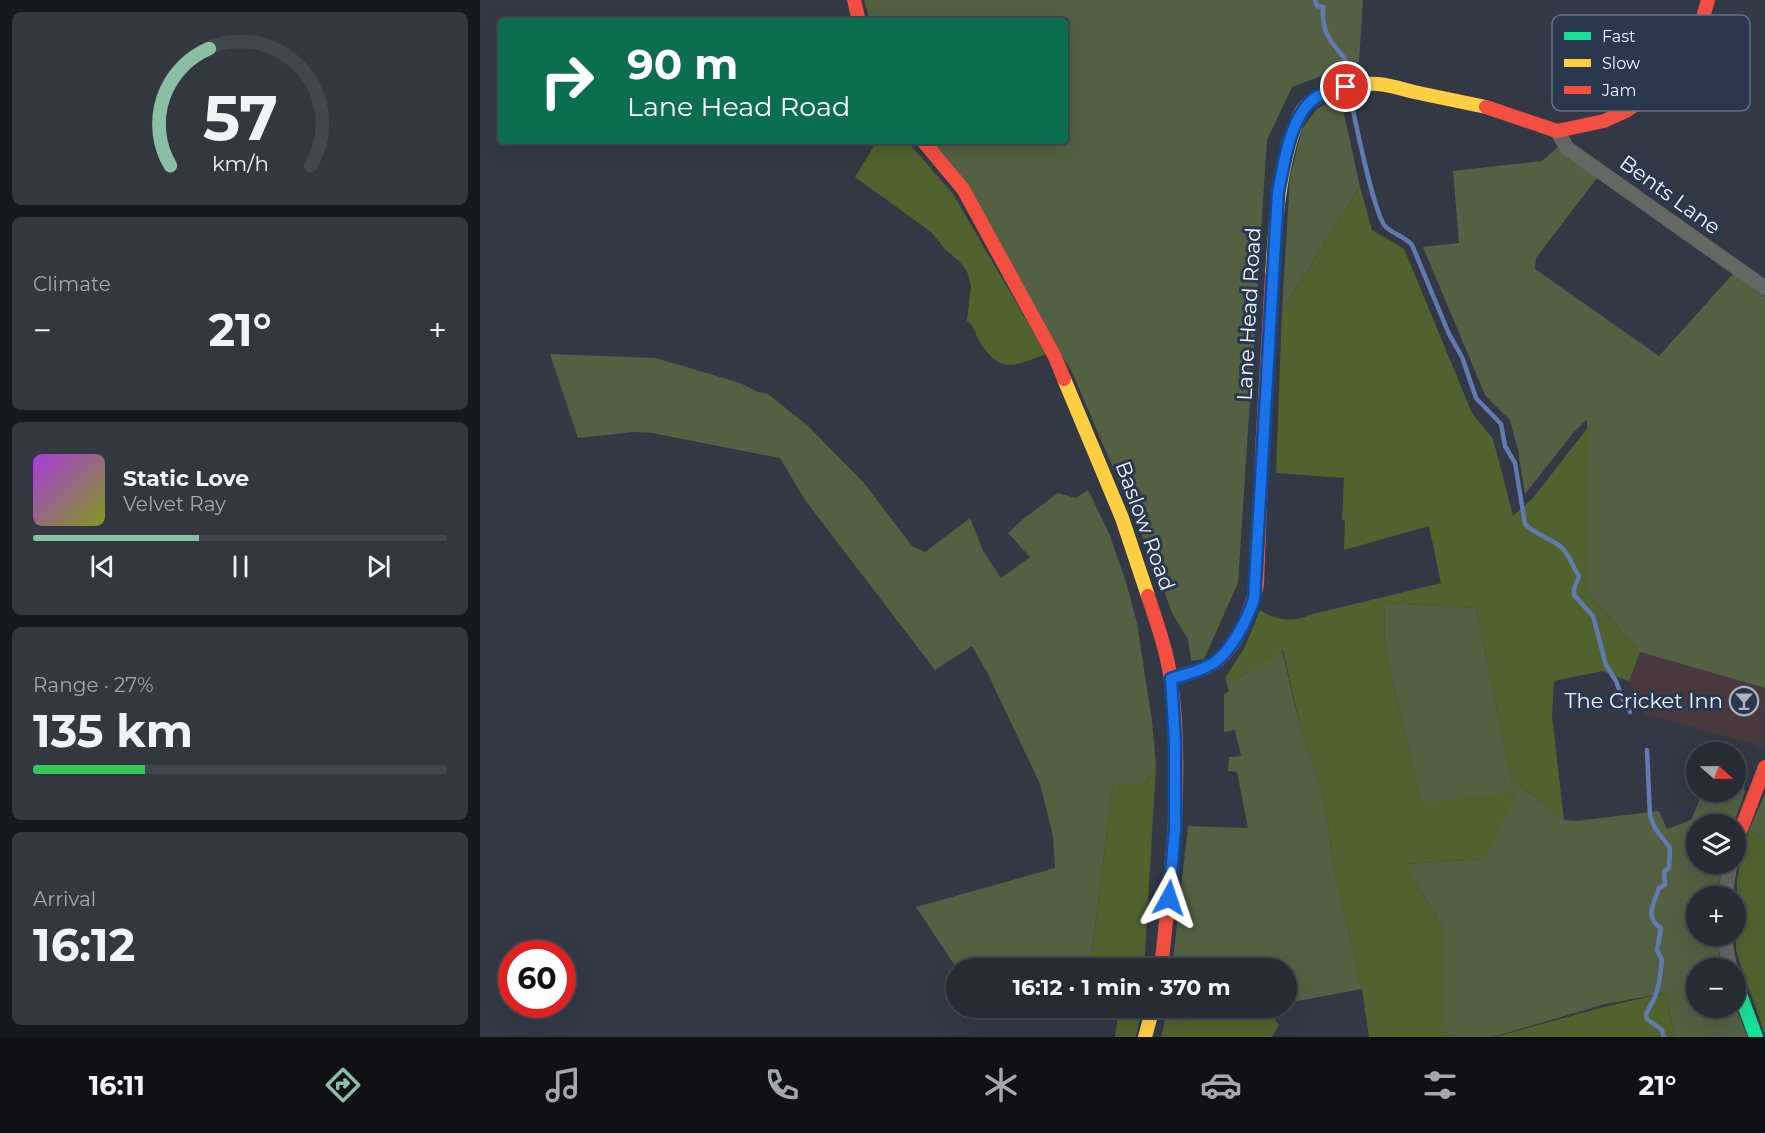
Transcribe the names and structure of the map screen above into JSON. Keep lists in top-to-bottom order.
{
  "streets": {
    "street": ["Bents Lane", "Lane Head Road", "Baslow Road"]
  },
  "crossings": [
    ["Bents Lane", "Lane Head Road"],
    ["Lane Head Road", "Baslow Road"]
  ],
  "places": {
    "bar": ["The Cricket Inn"]
  },
  "legend": ["Fast", "Slow", "Jam"],
  "north": "right",
  "page": {
    "turn": ["90 m", "Lane Head Road"],
    "tile": [
      "Climate",
      ["Range · 27%", "135 km"],
      ["Arrival", "16:12"]
    ],
    "heat": ["−", "21°", "+"],
    "song": ["Static Love", "Velvet Ray"],
    "map_buttons": ["+", "−"],
    "limit": "60",
    "trip": "16:12 · 1 min · 370 m",
    "tabs": ["16:11", "21°"],
    "gauge": ["57", "km/h"]
  }
}
